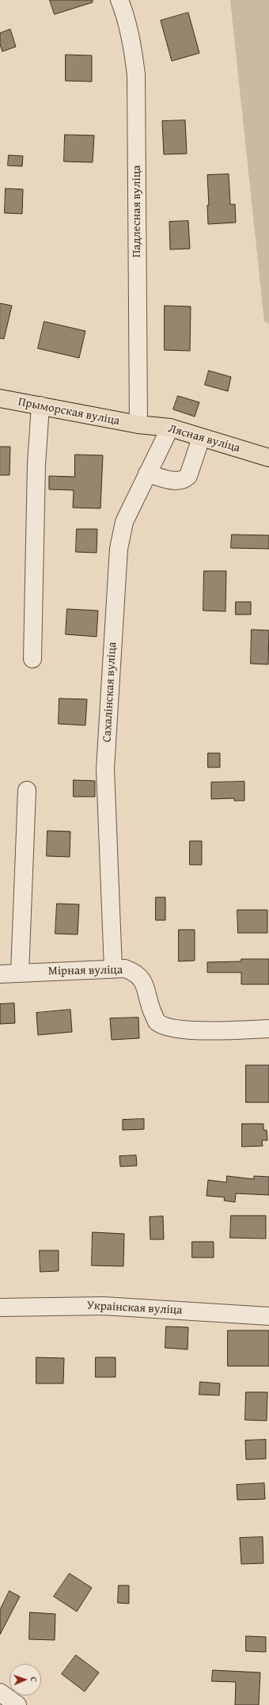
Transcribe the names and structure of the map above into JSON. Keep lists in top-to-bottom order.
{
  "streets": {
    "main road": ["Прыморская вуліца", "Лясная вуліца"],
    "street": [
      "Падлесная вуліца",
      "Сахалінская вуліца",
      "Мірная вуліца",
      "Украінская вуліца"
    ]
  },
  "crossings": [
    ["Падлесная вуліца", "Прыморская вуліца"],
    ["Падлесная вуліца", "Лясная вуліца"],
    ["Прыморская вуліца", "Лясная вуліца"],
    ["Лясная вуліца", "Сахалінская вуліца"],
    ["Сахалінская вуліца", "Мірная вуліца"]
  ],
  "north": "right"
}
